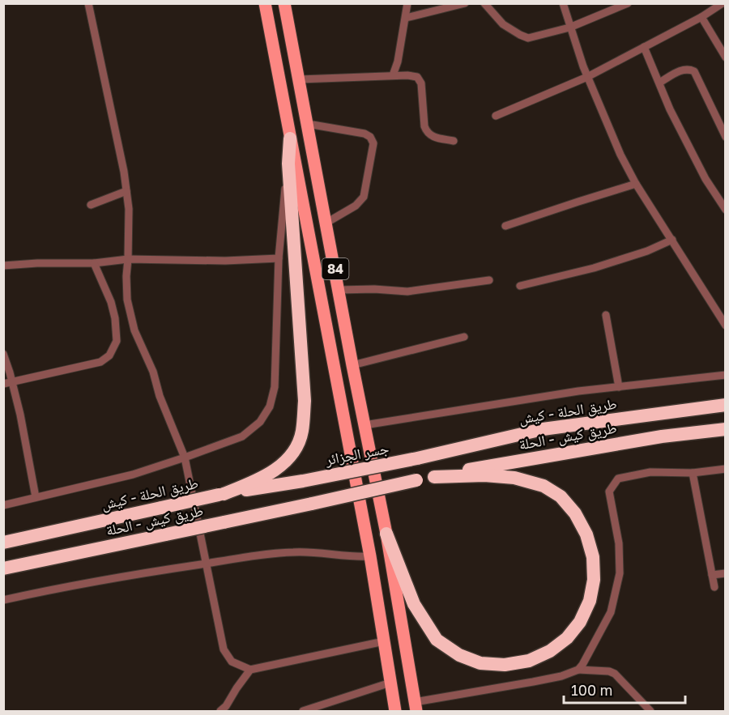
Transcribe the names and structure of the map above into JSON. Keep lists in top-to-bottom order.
{
  "streets": {
    "highway": ["طريق الحلة - كيش", "طريق كيش - الحلة", "جسر الجزائر"],
    "main road": ["84"]
  },
  "crossings": [
    ["طريق الحلة - كيش", "جسر الجزائر"]
  ],
  "scale_bar": "100 m"
}
